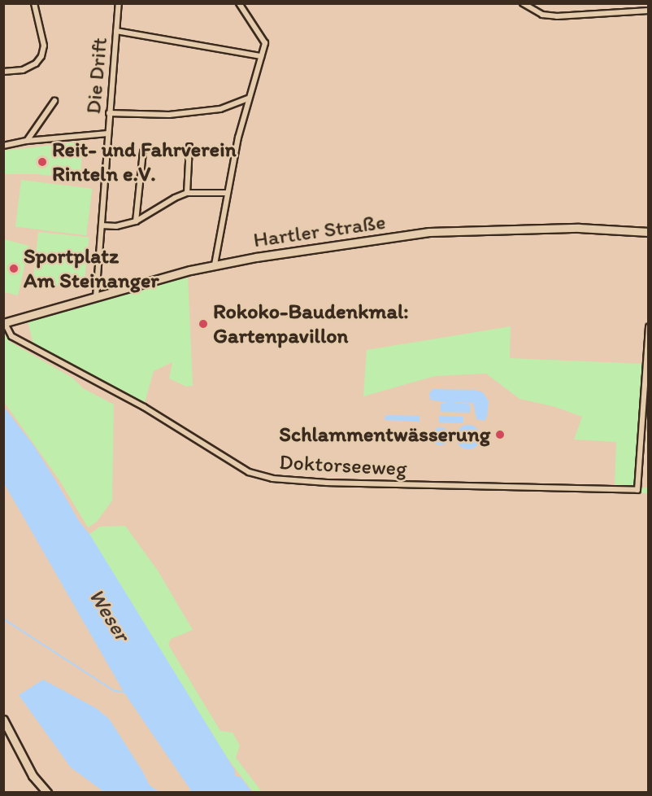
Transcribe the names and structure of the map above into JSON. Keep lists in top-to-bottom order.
{
  "streets": {
    "main road": ["Hartler Straße"],
    "street": ["Die Drift", "Doktorseeweg"]
  },
  "crossings": [
    ["Die Drift", "Hartler Straße"],
    ["Hartler Straße", "Doktorseeweg"]
  ],
  "water": ["Weser"],
  "places": [
    "Reit- und Fahrverein Rinteln e.V.",
    "Sportplatz Am Steinanger",
    "Rokoko-Baudenkmal: Gartenpavillon",
    "Schlammentwässerung"
  ]
}
